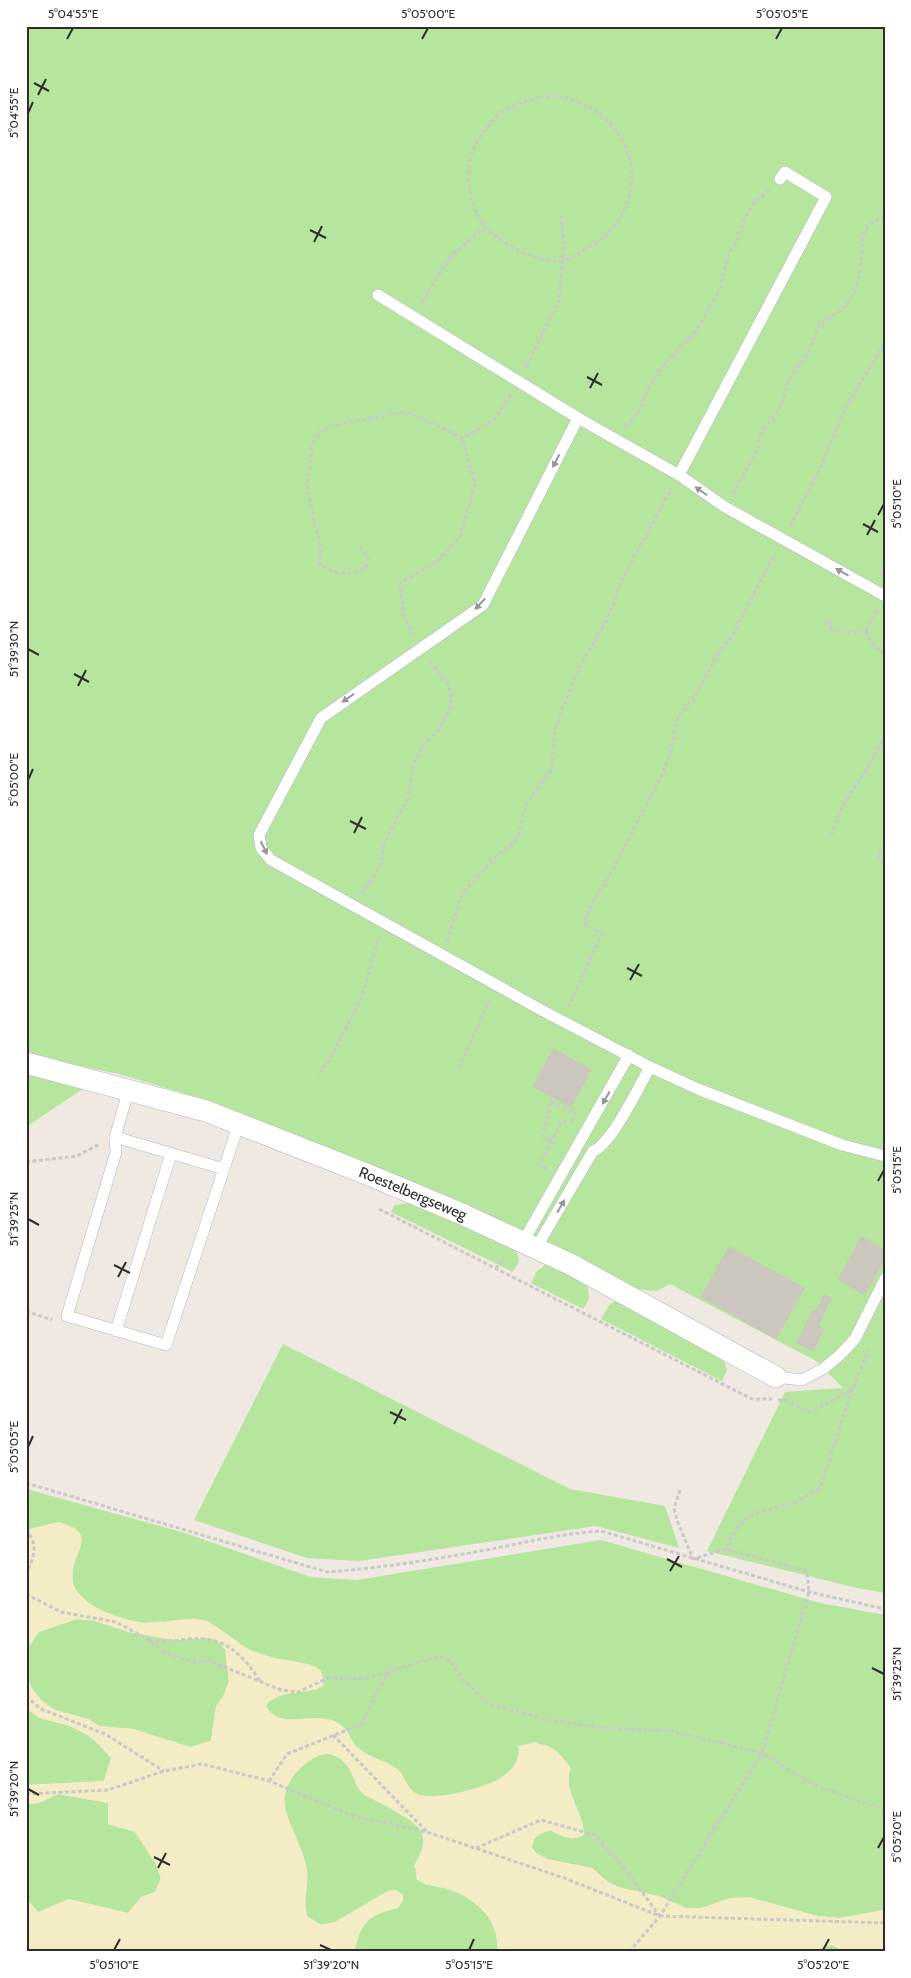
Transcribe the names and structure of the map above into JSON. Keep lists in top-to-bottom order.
{
  "streets": {
    "street": ["Roestelbergseweg"]
  },
  "coordinates": [
    "5°04'55\"E",
    "5°05'00\"E",
    "5°05'05\"E",
    "5°05'10\"E",
    "51°39'30\"N",
    "5°05'15\"E",
    "51°39'25\"N",
    "51°39'20\"N",
    "5°05'20\"E"
  ]
}
